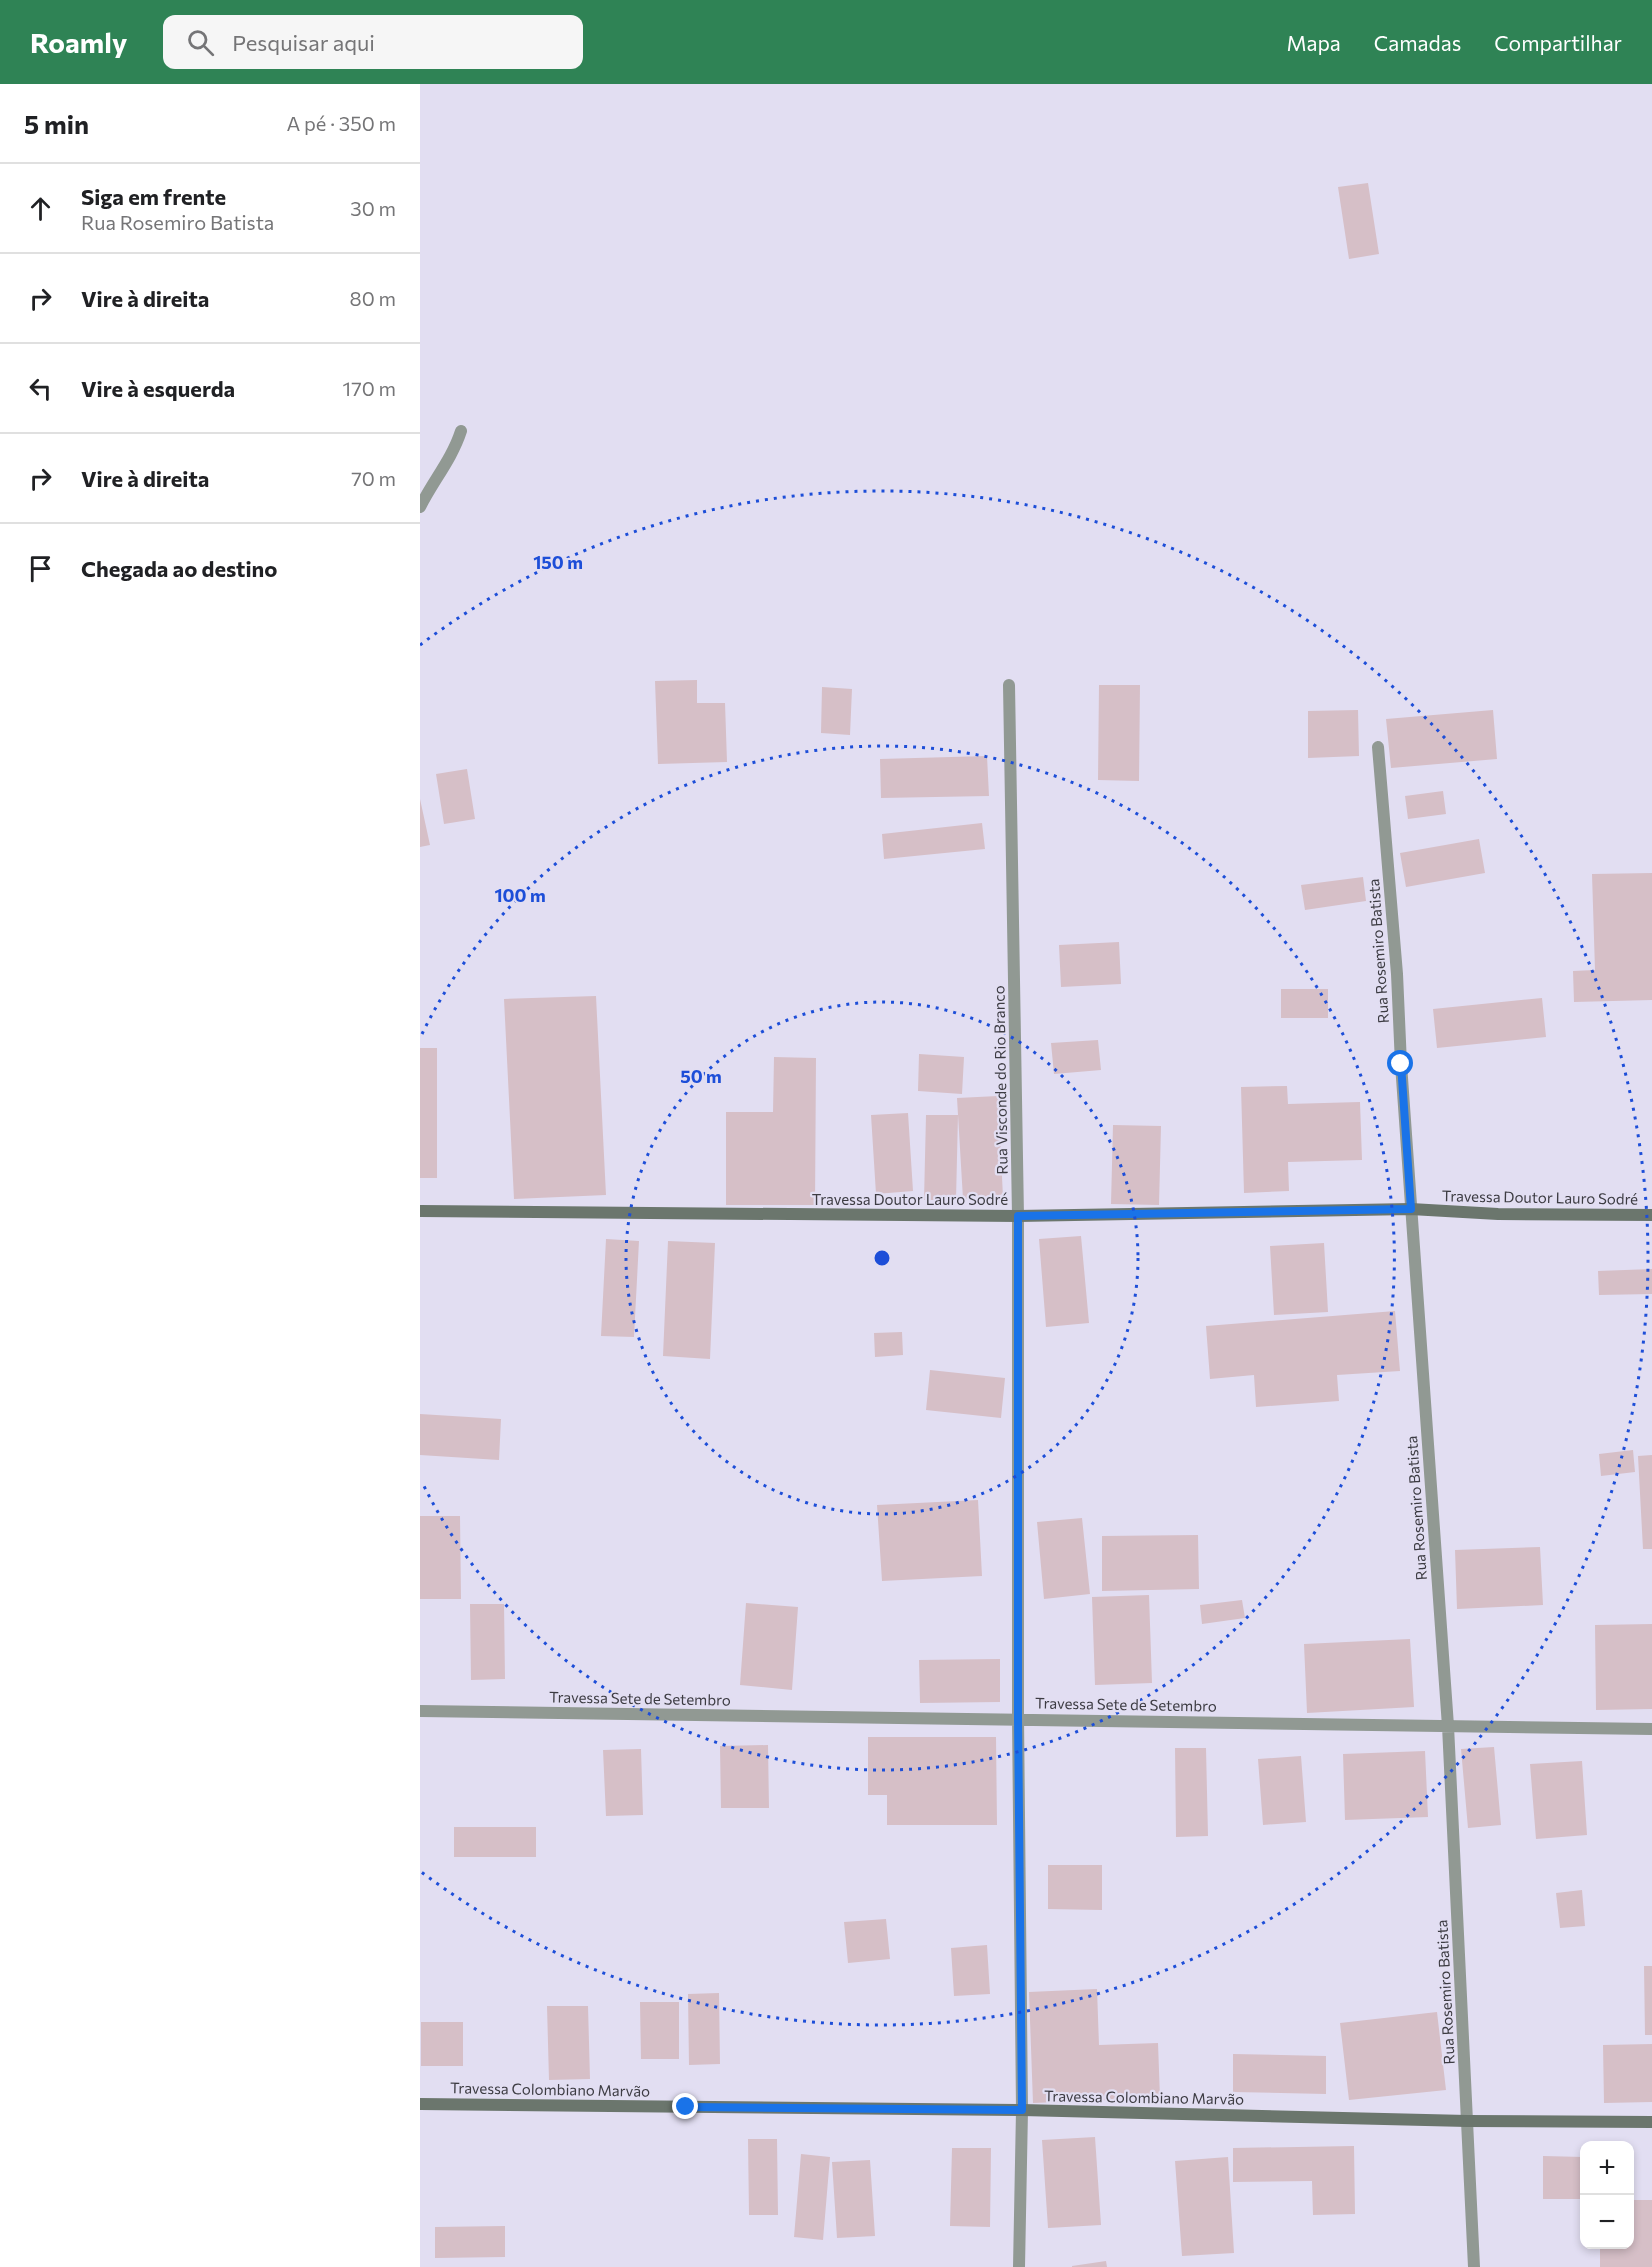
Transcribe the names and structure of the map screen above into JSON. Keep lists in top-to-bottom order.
{
  "streets": {
    "street": [
      "Rua Rosemiro Batista",
      "Rua Visconde do Rio Branco",
      "Travessa Doutor Lauro Sodré",
      "Travessa Sete de Setembro",
      "Travessa Colombiano Marvão"
    ]
  },
  "crossings": [
    ["Rua Rosemiro Batista", "Travessa Doutor Lauro Sodré"],
    ["Rua Rosemiro Batista", "Travessa Sete de Setembro"],
    ["Rua Rosemiro Batista", "Travessa Colombiano Marvão"],
    ["Rua Visconde do Rio Branco", "Travessa Doutor Lauro Sodré"],
    ["Rua Visconde do Rio Branco", "Travessa Sete de Setembro"],
    ["Rua Visconde do Rio Branco", "Travessa Colombiano Marvão"]
  ],
  "page": {
    "header": "Roamly",
    "search": "Pesquisar aqui",
    "nav": ["Mapa", "Camadas", "Compartilhar"],
    "heading": ["5 min", "A pé · 350 m"],
    "list": [
      ["Siga em frente", "Rua Rosemiro Batista", "30 m"],
      ["Vire à direita", "80 m"],
      ["Vire à esquerda", "170 m"],
      ["Vire à direita", "70 m"],
      "Chegada ao destino"
    ],
    "map_buttons": ["+", "−"]
  },
  "rings": ["150 m", "100 m", "50 m"]
}
